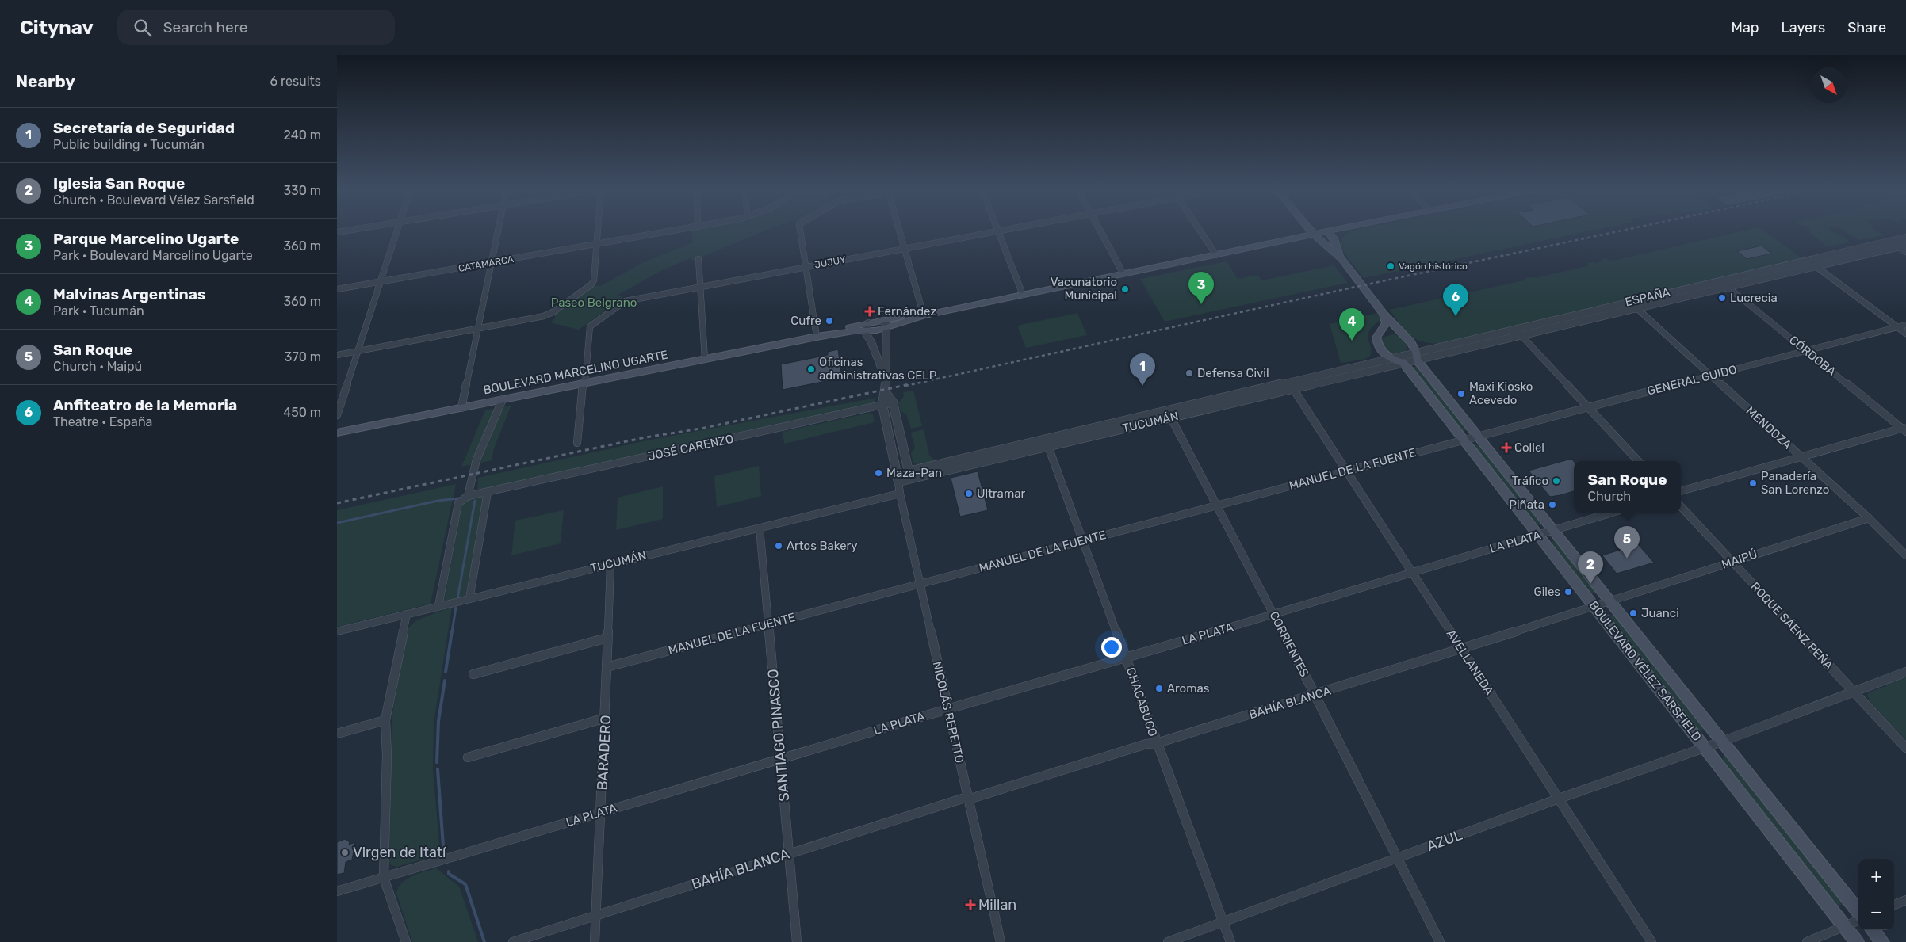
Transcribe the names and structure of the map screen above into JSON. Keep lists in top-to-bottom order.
{
  "streets": {
    "main road": ["BOULEVARD MARCELINO UGARTE", "BOULEVARD VÉLEZ SARSFIELD"],
    "street": [
      "JUJUY",
      "CATAMARCA",
      "ESPAÑA",
      "CÓRDOBA",
      "GENERAL GUIDO",
      "TUCUMÁN",
      "MENDOZA",
      "JOSÉ CARENZO",
      "MANUEL DE LA FUENTE",
      "LA PLATA",
      "MAIPÚ",
      "ROQUE SÁENZ PEÑA",
      "CORRIENTES",
      "AVELLANEDA",
      "CHACABUCO",
      "BAHÍA BLANCA",
      "NICOLÁS REPETTO",
      "SANTIAGO PINASCO",
      "BARADERO",
      "AZUL"
    ]
  },
  "crossings": [
    ["JUJUY", "BOULEVARD MARCELINO UGARTE"],
    ["ESPAÑA", "CÓRDOBA"],
    ["ESPAÑA", "TUCUMÁN"],
    ["ESPAÑA", "MENDOZA"],
    ["ESPAÑA", "BOULEVARD VÉLEZ SARSFIELD"],
    ["CÓRDOBA", "GENERAL GUIDO"],
    ["GENERAL GUIDO", "MENDOZA"],
    ["GENERAL GUIDO", "MANUEL DE LA FUENTE"],
    ["GENERAL GUIDO", "BOULEVARD VÉLEZ SARSFIELD"],
    ["TUCUMÁN", "CORRIENTES"],
    ["TUCUMÁN", "AVELLANEDA"],
    ["TUCUMÁN", "BOULEVARD VÉLEZ SARSFIELD"],
    ["TUCUMÁN", "CHACABUCO"],
    ["TUCUMÁN", "NICOLÁS REPETTO"],
    ["TUCUMÁN", "SANTIAGO PINASCO"],
    ["TUCUMÁN", "BARADERO"],
    ["MENDOZA", "MAIPÚ"],
    ["JOSÉ CARENZO", "NICOLÁS REPETTO"],
    ["MANUEL DE LA FUENTE", "CORRIENTES"],
    ["MANUEL DE LA FUENTE", "AVELLANEDA"],
    ["MANUEL DE LA FUENTE", "BOULEVARD VÉLEZ SARSFIELD"],
    ["MANUEL DE LA FUENTE", "CHACABUCO"],
    ["MANUEL DE LA FUENTE", "NICOLÁS REPETTO"],
    ["MANUEL DE LA FUENTE", "SANTIAGO PINASCO"],
    ["MANUEL DE LA FUENTE", "BARADERO"],
    ["LA PLATA", "CORRIENTES"],
    ["LA PLATA", "AVELLANEDA"],
    ["LA PLATA", "BOULEVARD VÉLEZ SARSFIELD"],
    ["LA PLATA", "CHACABUCO"],
    ["LA PLATA", "NICOLÁS REPETTO"],
    ["LA PLATA", "SANTIAGO PINASCO"],
    ["LA PLATA", "BARADERO"],
    ["MAIPÚ", "ROQUE SÁENZ PEÑA"],
    ["MAIPÚ", "BOULEVARD VÉLEZ SARSFIELD"],
    ["MAIPÚ", "BAHÍA BLANCA"],
    ["ROQUE SÁENZ PEÑA", "AZUL"],
    ["CORRIENTES", "BAHÍA BLANCA"],
    ["CORRIENTES", "AZUL"],
    ["AVELLANEDA", "BAHÍA BLANCA"],
    ["AVELLANEDA", "AZUL"],
    ["BOULEVARD VÉLEZ SARSFIELD", "BAHÍA BLANCA"],
    ["BOULEVARD VÉLEZ SARSFIELD", "AZUL"],
    ["CHACABUCO", "BAHÍA BLANCA"],
    ["CHACABUCO", "AZUL"],
    ["BAHÍA BLANCA", "NICOLÁS REPETTO"],
    ["BAHÍA BLANCA", "SANTIAGO PINASCO"],
    ["BAHÍA BLANCA", "BARADERO"]
  ],
  "parks": ["Paseo Belgrano"],
  "places": {
    "other": [
      "Vagón histórico",
      "Vacunatorio Municipal",
      "Lucrecia",
      "Cufre",
      "Oficinas administrativas CELP",
      "Defensa Civil",
      "Maxi Kiosko Acevedo",
      "Maza-Pan",
      "Tráfico",
      "Panadería San Lorenzo",
      "Ultramar",
      "Piñata",
      "Artos Bakery",
      "Giles",
      "Juanci",
      "Aromas",
      "Virgen de Itatí"
    ],
    "health": ["Fernández", "Collel", "Millan"]
  },
  "north": "bottom right",
  "page": {
    "header": "Citynav",
    "search": "Search here",
    "nav": ["Map", "Layers", "Share"],
    "heading": ["Nearby", "6 results"],
    "list": [
      {
        "mark": "1",
        "name": "Secretaría de Seguridad",
        "note": "Public building · Tucumán",
        "value": "240 m"
      },
      {
        "mark": "2",
        "name": "Iglesia San Roque",
        "note": "Church · Boulevard Vélez Sarsfield",
        "value": "330 m"
      },
      {
        "mark": "3",
        "name": "Parque Marcelino Ugarte",
        "note": "Park · Boulevard Marcelino Ugarte",
        "value": "360 m"
      },
      {
        "mark": "4",
        "name": "Malvinas Argentinas",
        "note": "Park · Tucumán",
        "value": "360 m"
      },
      {
        "mark": "5",
        "name": "San Roque",
        "note": "Church · Maipú",
        "value": "370 m"
      },
      {
        "mark": "6",
        "name": "Anfiteatro de la Memoria",
        "note": "Theatre · España",
        "value": "450 m"
      }
    ],
    "pins": [
      "3",
      "6",
      "4",
      "1",
      "5",
      "2"
    ],
    "popup": ["San Roque", "Church"],
    "map_buttons": ["+", "−"]
  }
}
